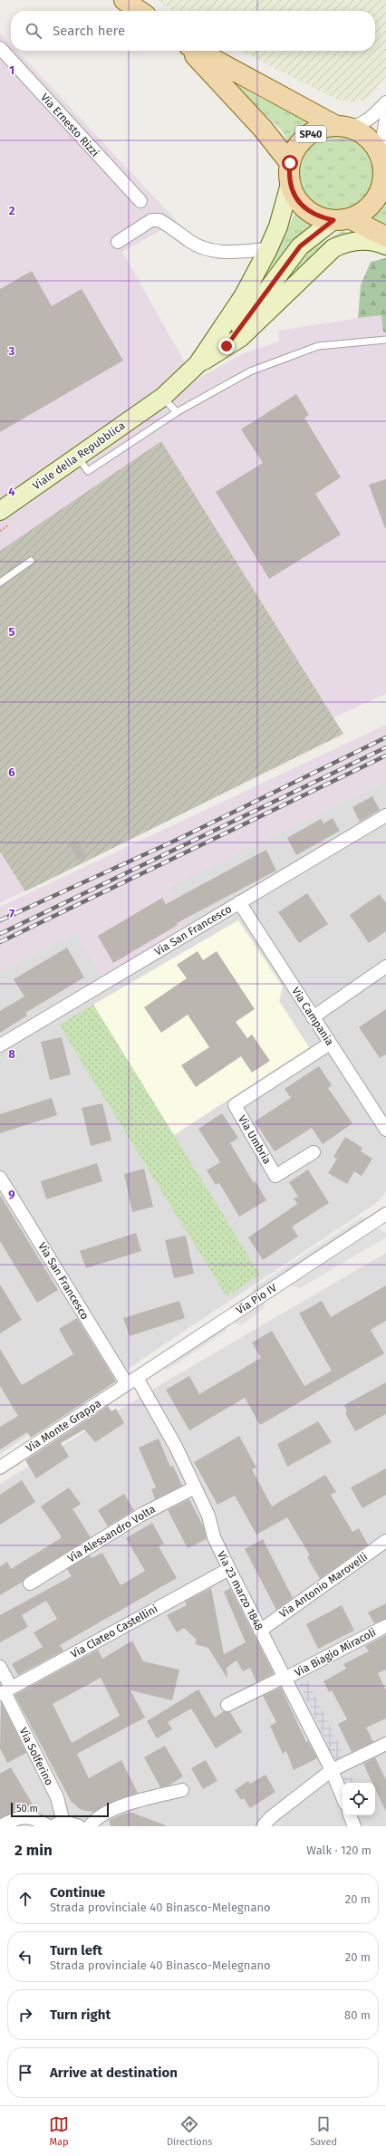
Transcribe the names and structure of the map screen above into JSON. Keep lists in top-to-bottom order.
{
  "streets": {
    "main road": ["SP40"],
    "street": [
      "Via Ernesto Rizzi",
      "Viale della Repubblica",
      "Via San Francesco",
      "Via Campania",
      "Via Umbria",
      "Via Pio IV",
      "Via Monte Grappa",
      "Via Alessandro Volta",
      "Via Antonio Marovelli",
      "Via 23 marzo 1848",
      "Via Clateo Castellini",
      "Via Biagio Miracoli",
      "Via Solferino"
    ]
  },
  "crossings": [
    ["Via San Francesco", "Via Campania"],
    ["Via San Francesco", "Via Pio IV"],
    ["Via San Francesco", "Via Monte Grappa"],
    ["Via San Francesco", "Via 23 marzo 1848"],
    ["Via Campania", "Via Umbria"],
    ["Via Pio IV", "Via Monte Grappa"],
    ["Via Pio IV", "Via 23 marzo 1848"],
    ["Via Monte Grappa", "Via 23 marzo 1848"],
    ["Via Alessandro Volta", "Via 23 marzo 1848"],
    ["Via Antonio Marovelli", "Via 23 marzo 1848"],
    ["Via 23 marzo 1848", "Via Clateo Castellini"],
    ["Via 23 marzo 1848", "Via Biagio Miracoli"],
    ["Via Clateo Castellini", "Via Solferino"]
  ],
  "scale_bar": "50 m",
  "page": {
    "search": "Search here",
    "scale": "50 m",
    "heading": ["2 min", "Walk · 120 m"],
    "list": [
      ["Continue", "Strada provinciale 40 Binasco-Melegnano", "20 m"],
      ["Turn left", "Strada provinciale 40 Binasco-Melegnano", "20 m"],
      ["Turn right", "80 m"],
      "Arrive at destination"
    ],
    "nav": ["Map", "Directions", "Saved"]
  },
  "grid": {
    "rows": [
      "1",
      "2",
      "3",
      "4",
      "5",
      "6",
      "7",
      "8",
      "9"
    ]
  }
}
